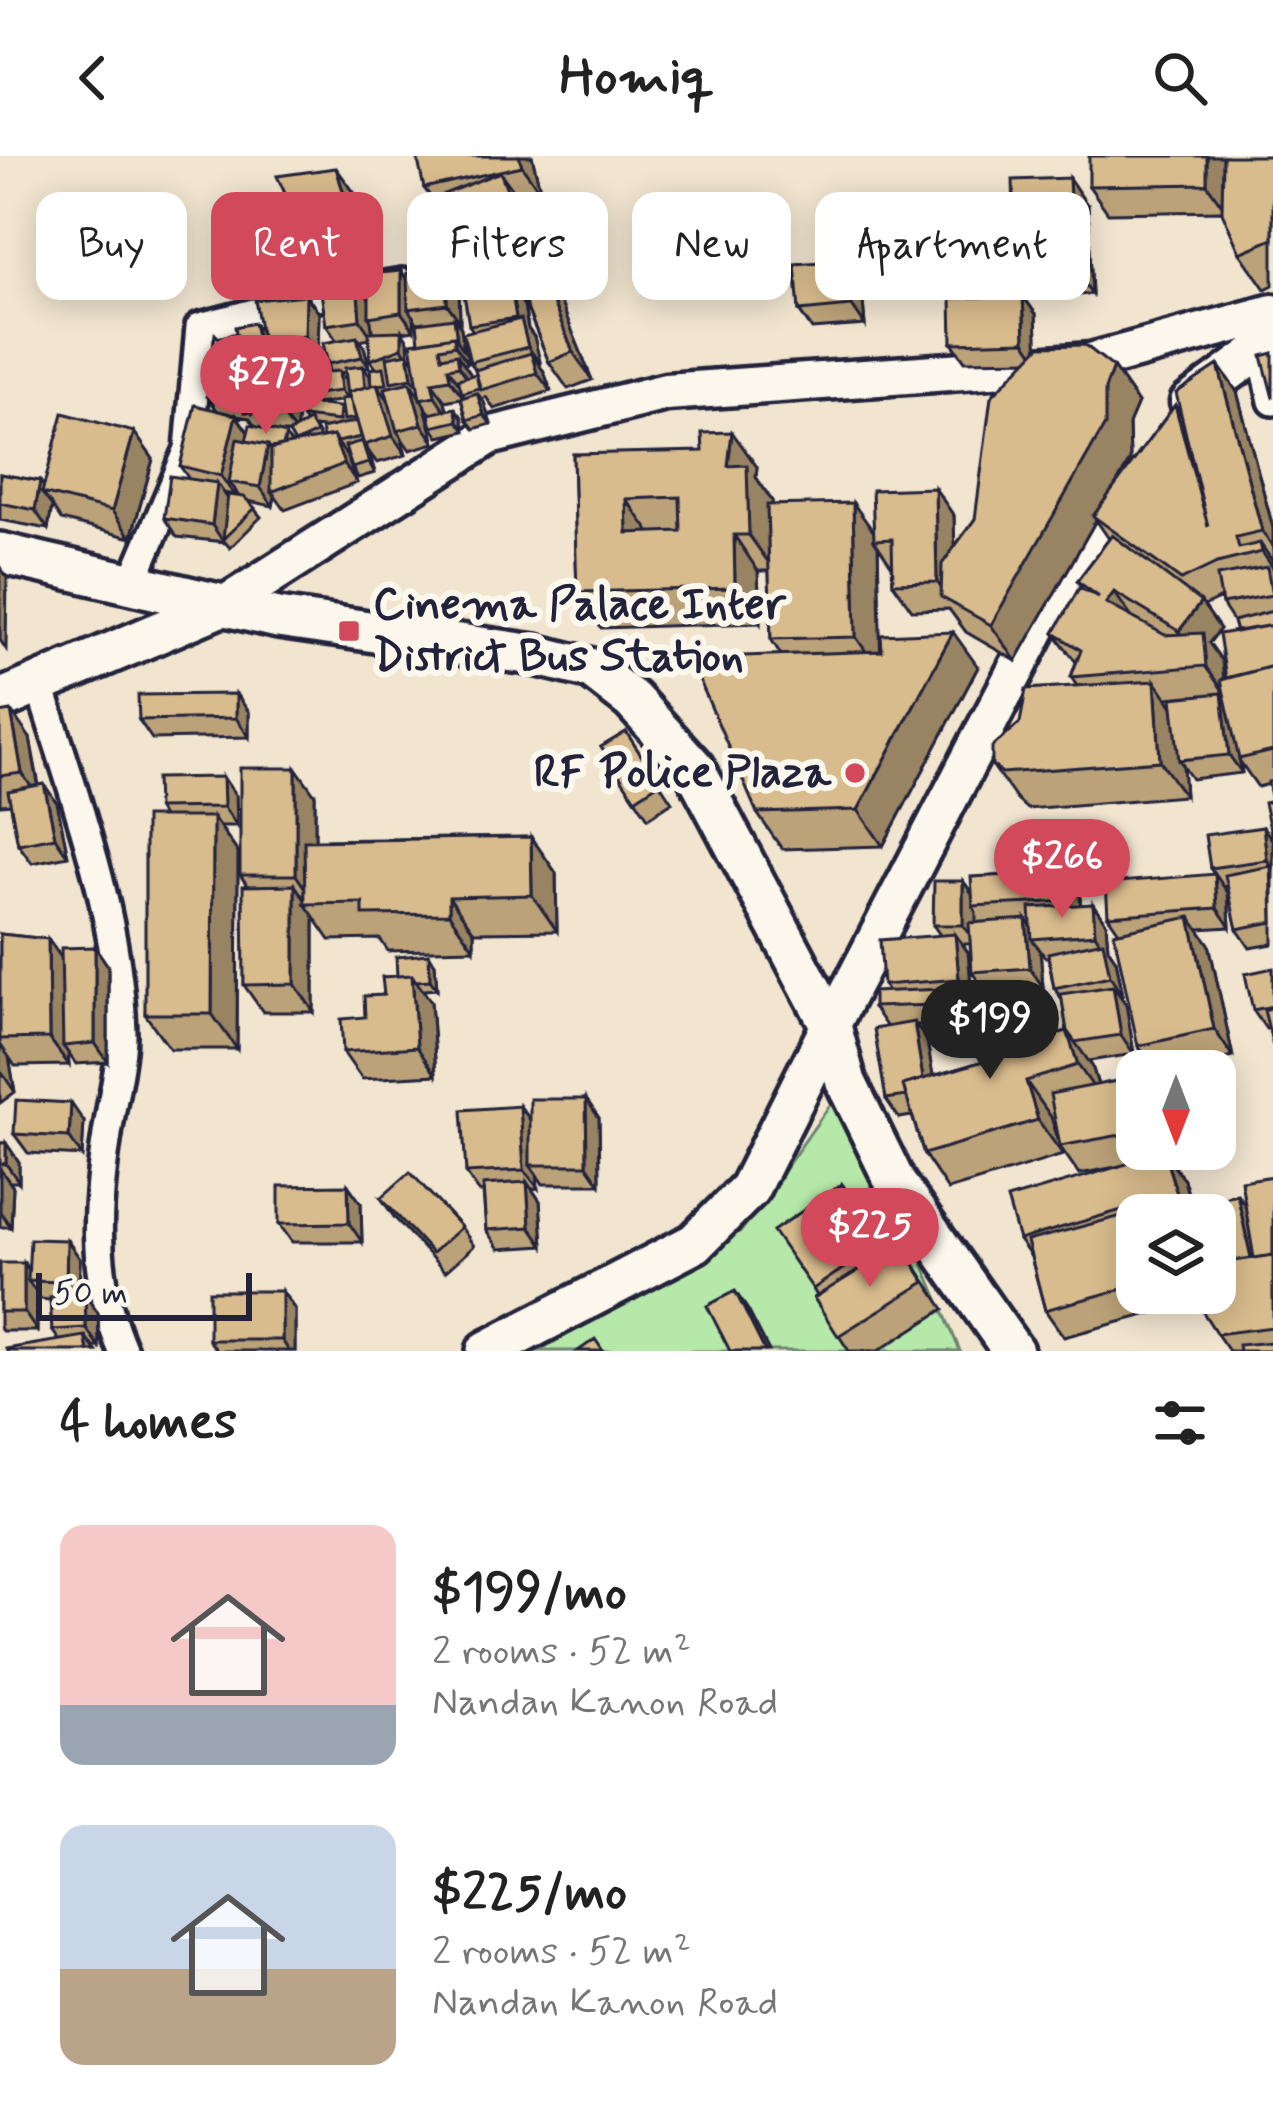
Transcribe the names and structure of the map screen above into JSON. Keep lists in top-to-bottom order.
{
  "places": {
    "transit": ["Cinema Palace Inter District Bus Station"],
    "other": ["RF Police Plaza"]
  },
  "scale_bar": "50 m",
  "north": "bottom",
  "page": {
    "header": "Homiq",
    "chip": [
      "Buy",
      "Rent",
      "Filters",
      "New",
      "Apartment"
    ],
    "price": [
      "$273",
      "$266",
      "$199",
      "$225"
    ],
    "scale": "50 m",
    "heading": "4 homes",
    "list": [
      {
        "name": "$199/mo",
        "note": "2 rooms · 52 m² · Nandan Kanon Road"
      },
      {
        "name": "$225/mo",
        "note": "2 rooms · 52 m² · Nandan Kanon Road"
      }
    ]
  }
}
